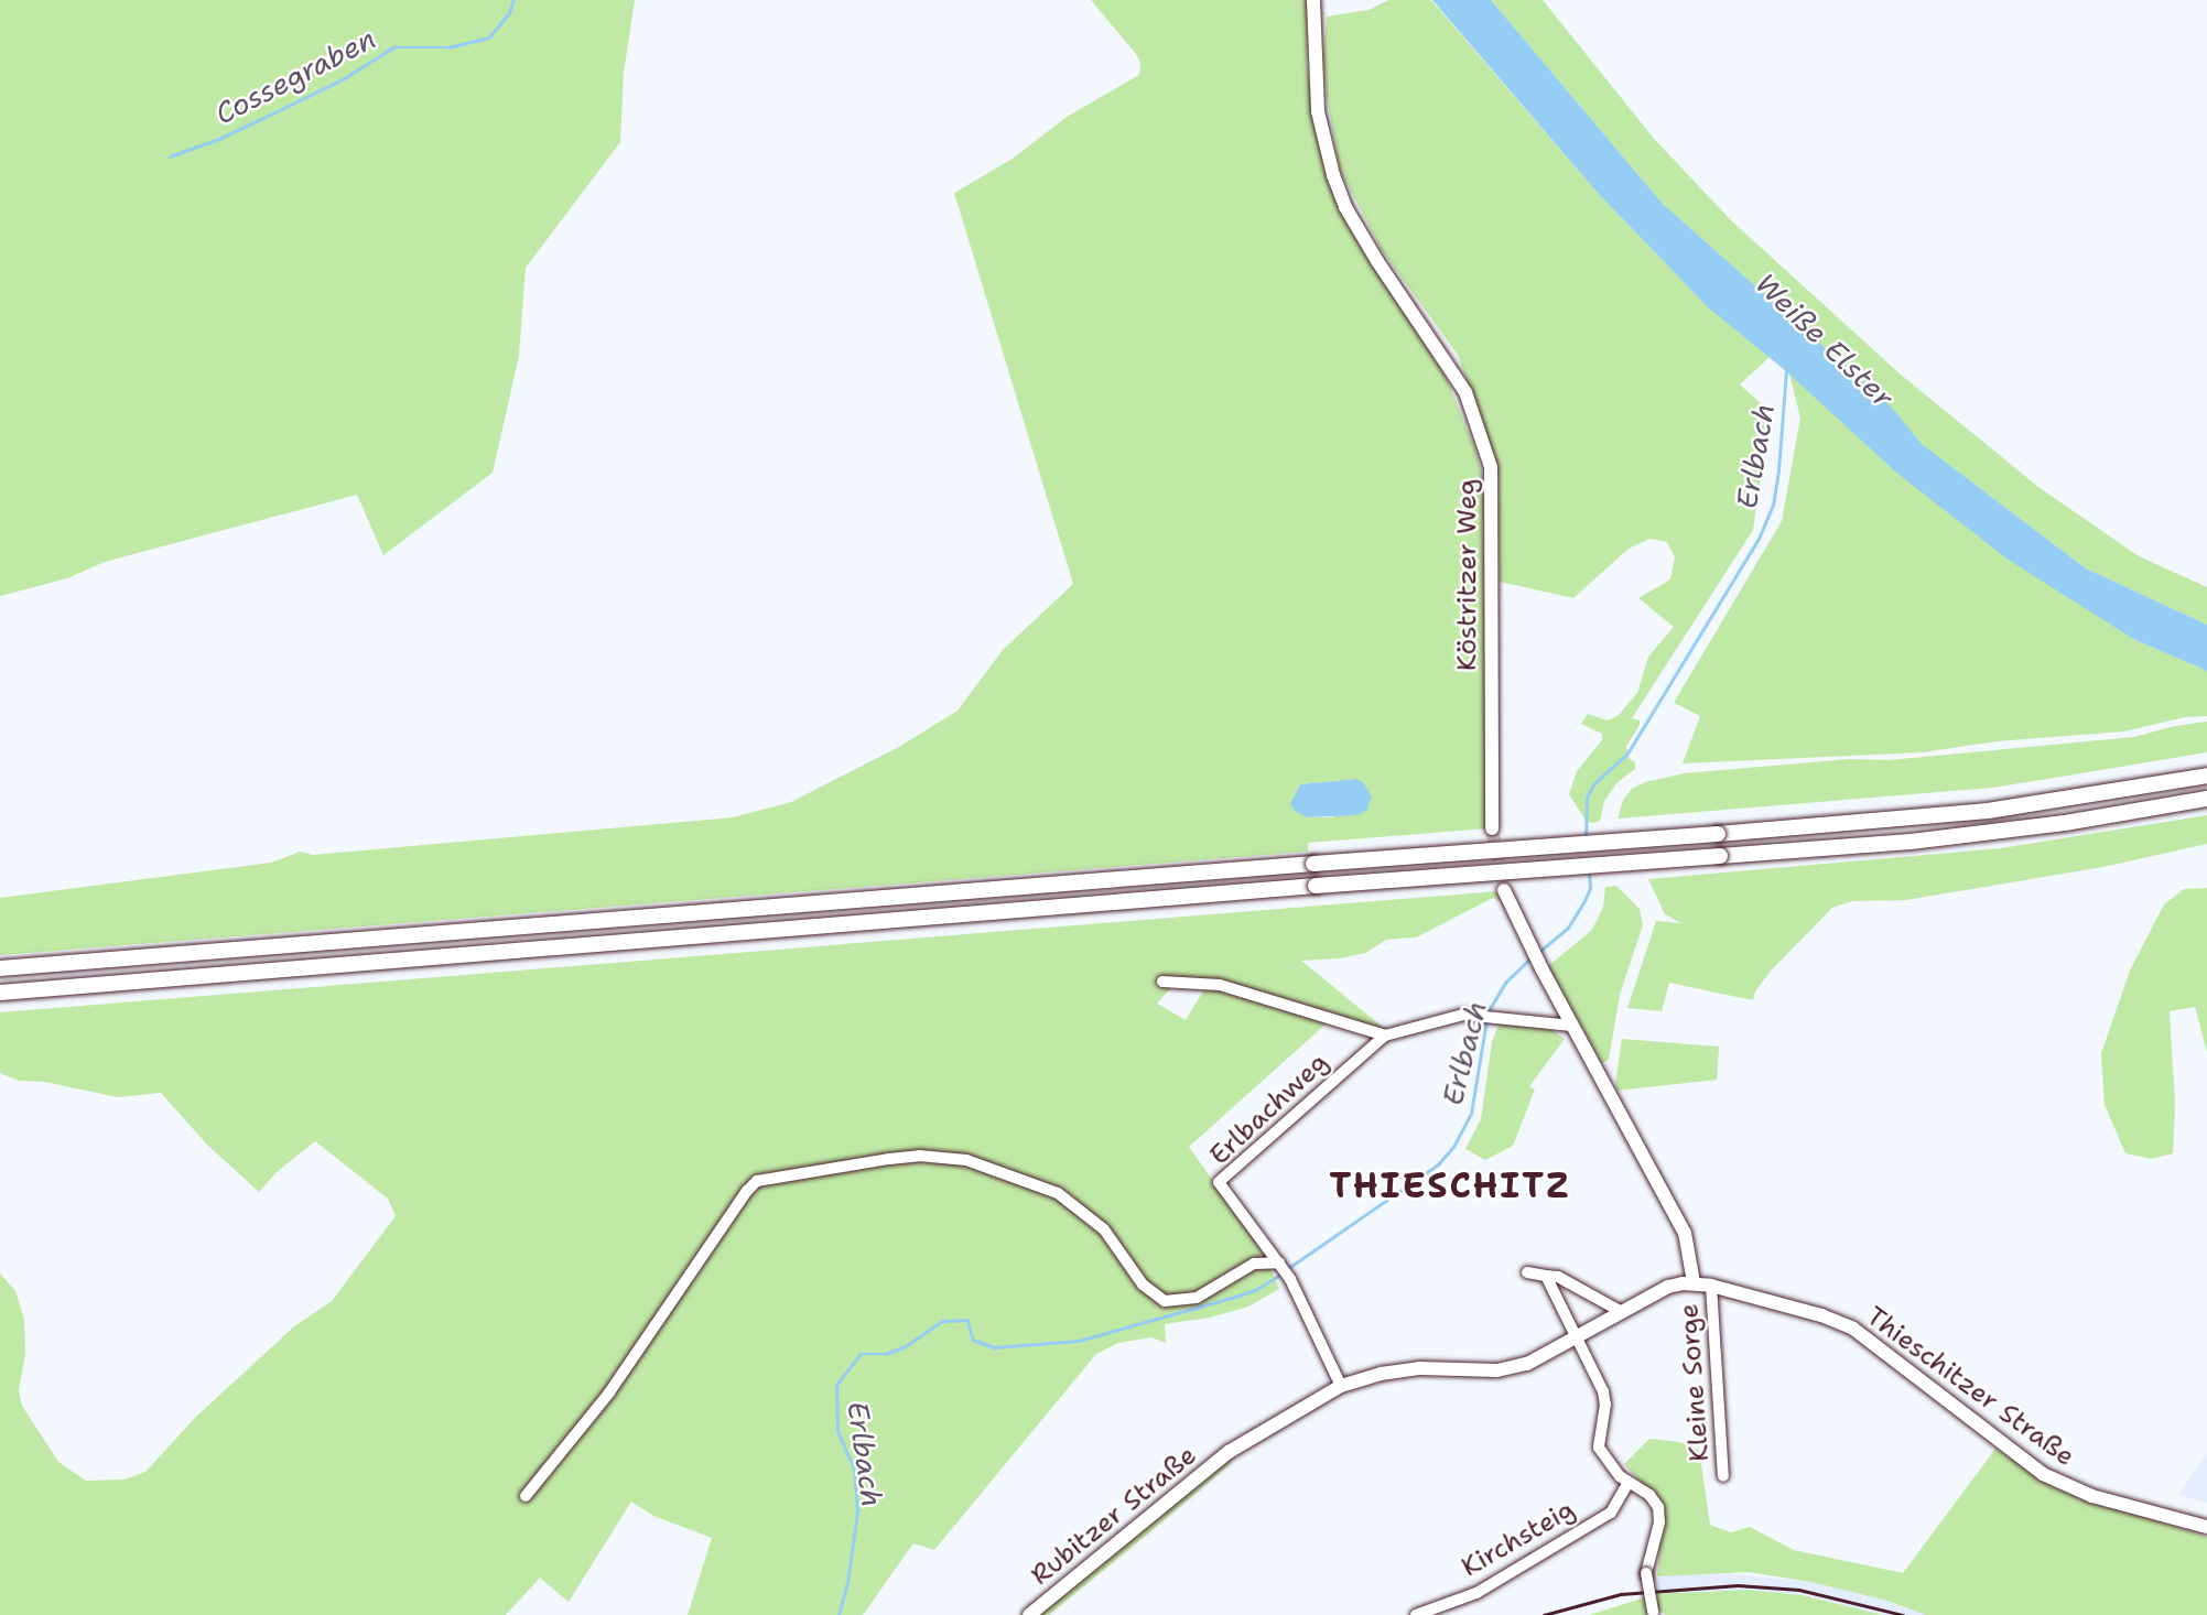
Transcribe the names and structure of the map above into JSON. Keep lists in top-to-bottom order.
{
  "streets": {
    "main road": ["Köstritzer Weg", "Thieschitzer Straße", "Rubitzer Straße"],
    "street": ["Erlbachweg", "Kleine Sorge", "Kirchsteig"]
  },
  "crossings": [
    ["Erlbachweg", "Thieschitzer Straße"],
    ["Kleine Sorge", "Thieschitzer Straße"],
    ["Thieschitzer Straße", "Rubitzer Straße"]
  ],
  "districts": ["THIESCHITZ"],
  "water": ["Cossegraben", "Weiße Elster", "Erlbach"]
}
